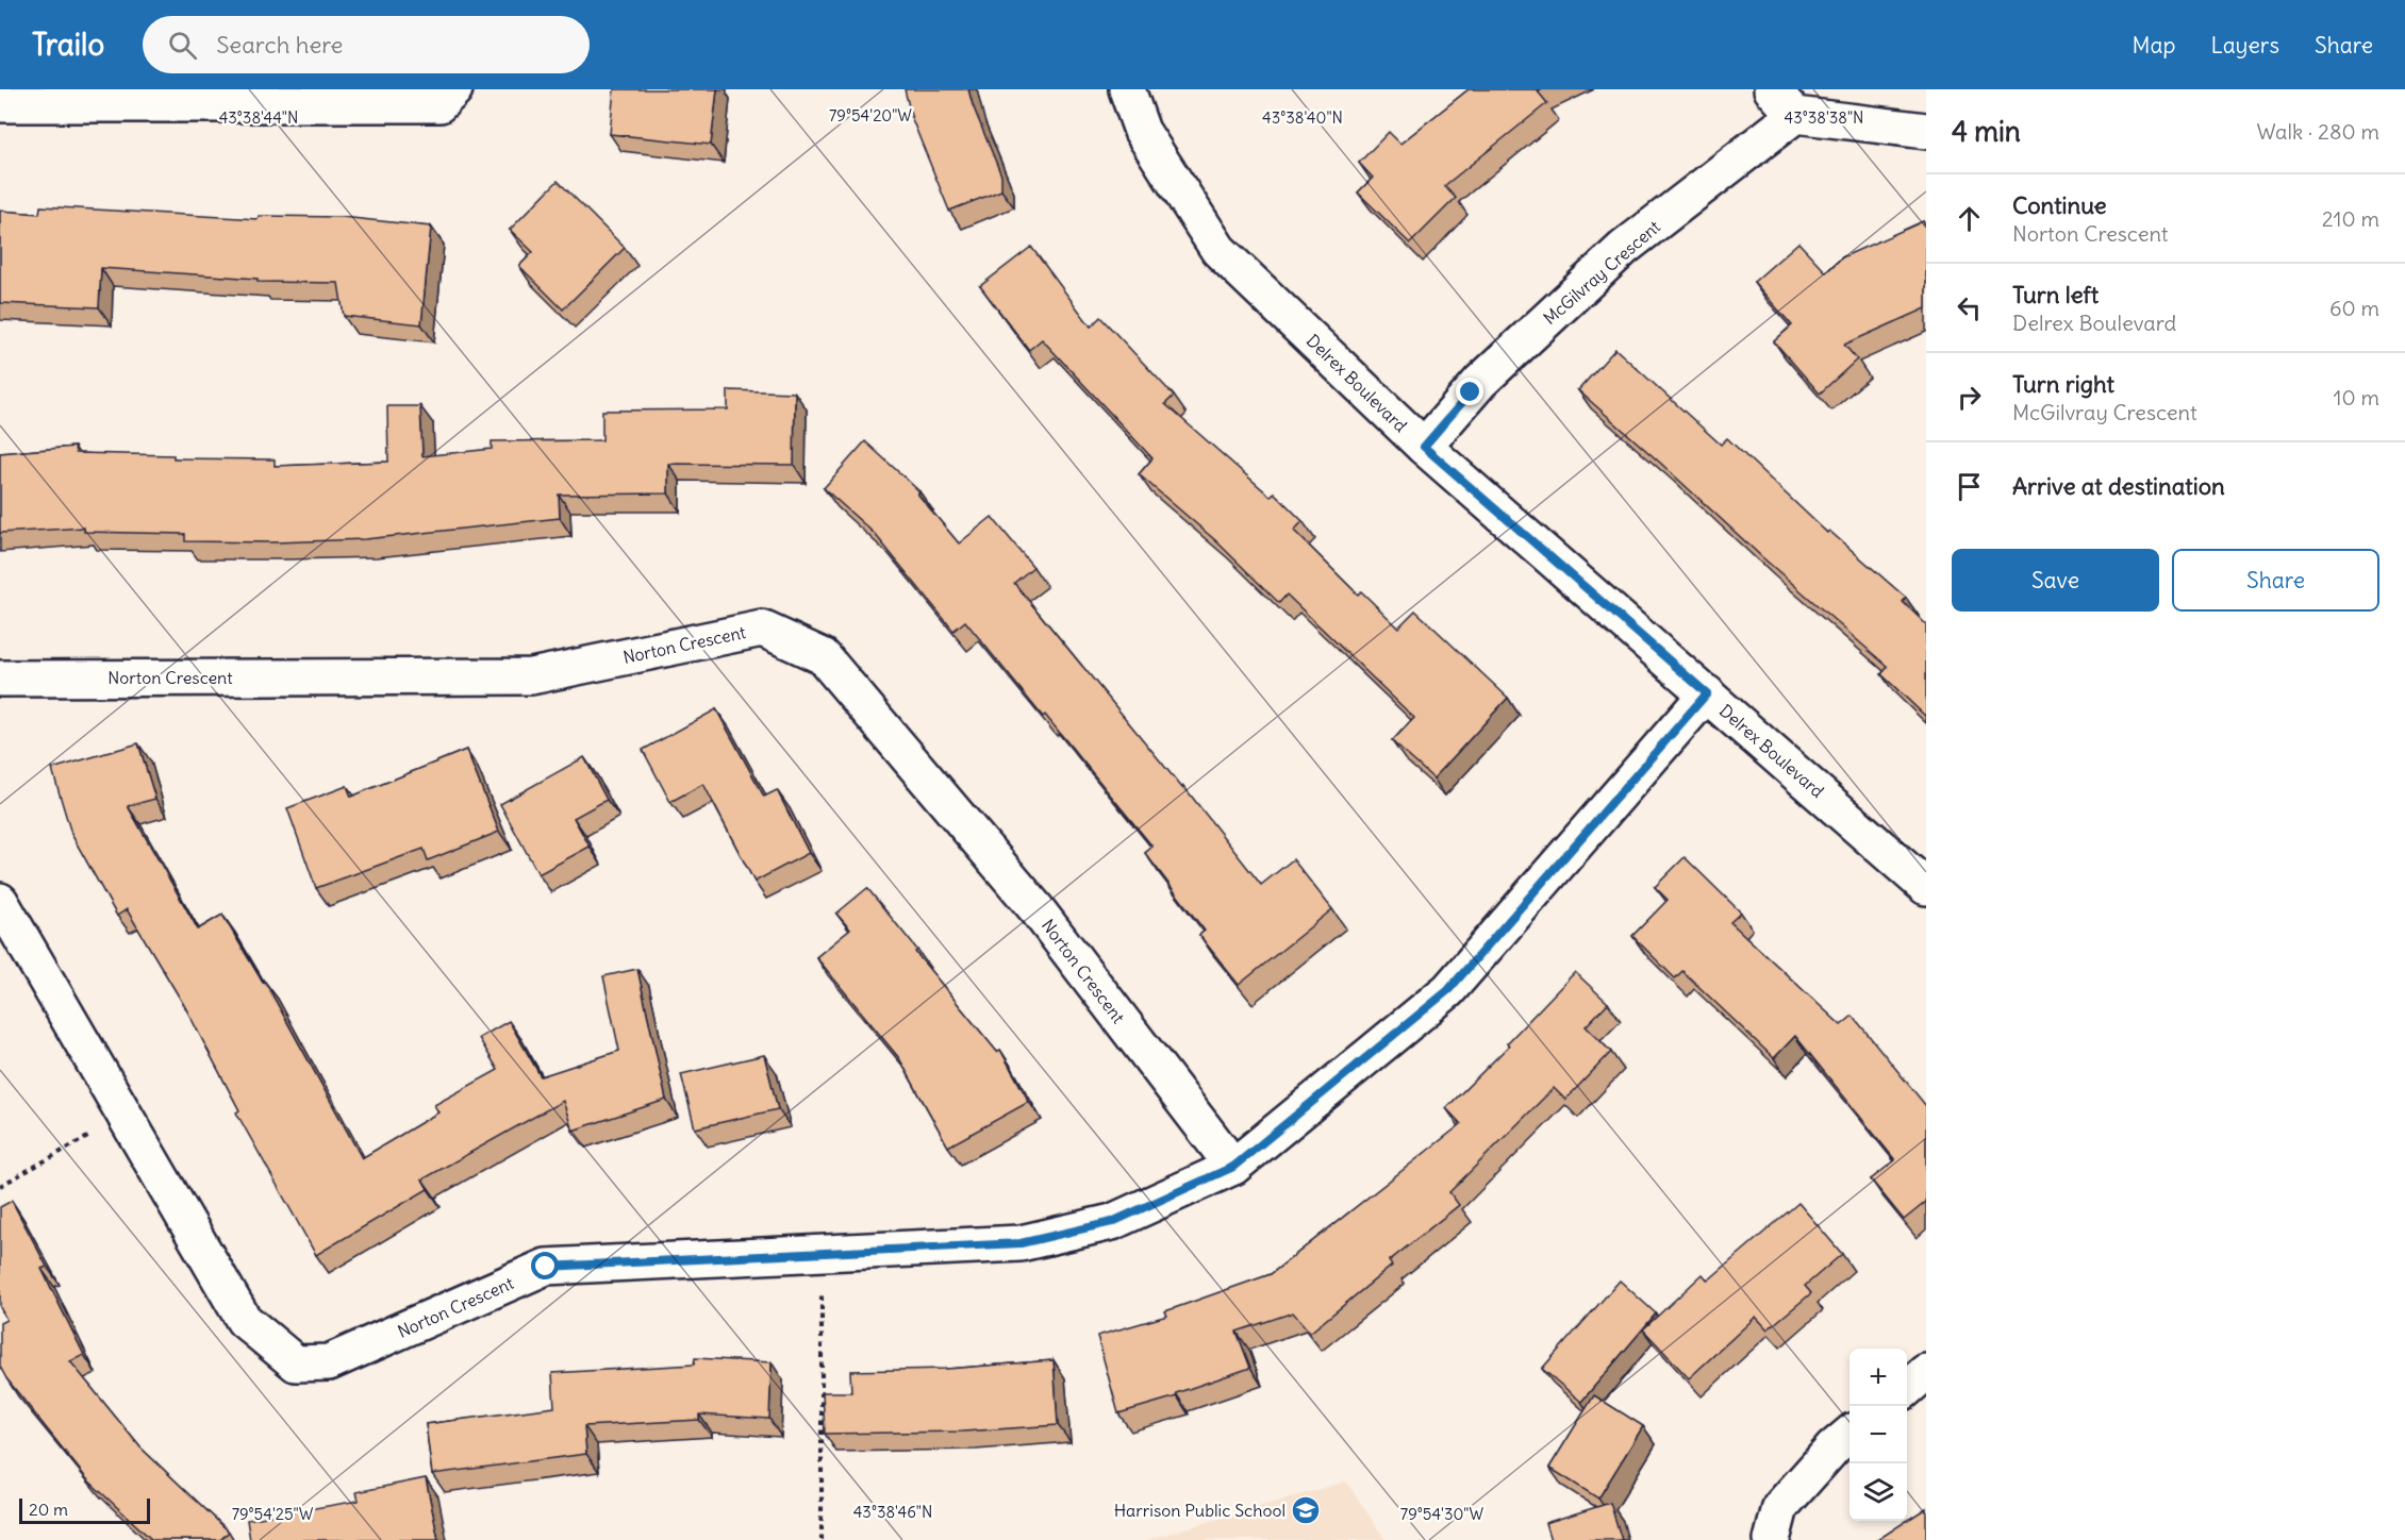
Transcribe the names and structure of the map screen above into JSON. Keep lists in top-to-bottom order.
{
  "streets": {
    "street": ["McGilvray Crescent", "Delrex Boulevard", "Norton Crescent"]
  },
  "crossings": [
    ["McGilvray Crescent", "Delrex Boulevard"],
    ["Delrex Boulevard", "Norton Crescent"]
  ],
  "places": {
    "school or university": ["Harrison Public School"]
  },
  "scale_bar": "20 m",
  "page": {
    "header": "Trailo",
    "search": "Search here",
    "nav": ["Map", "Layers", "Share"],
    "heading": ["4 min", "Walk · 280 m"],
    "list": [
      ["Continue", "Norton Crescent", "210 m"],
      ["Turn left", "Delrex Boulevard", "60 m"],
      ["Turn right", "McGilvray Crescent", "10 m"],
      "Arrive at destination"
    ],
    "buttons": ["Save", "Share"],
    "map_buttons": ["+", "−"],
    "scale": "20 m"
  },
  "coordinates": [
    "79°54'20\"W",
    "43°38'44\"N",
    "43°38'40\"N",
    "43°38'38\"N",
    "43°38'46\"N",
    "79°54'25\"W",
    "79°54'30\"W"
  ]
}
